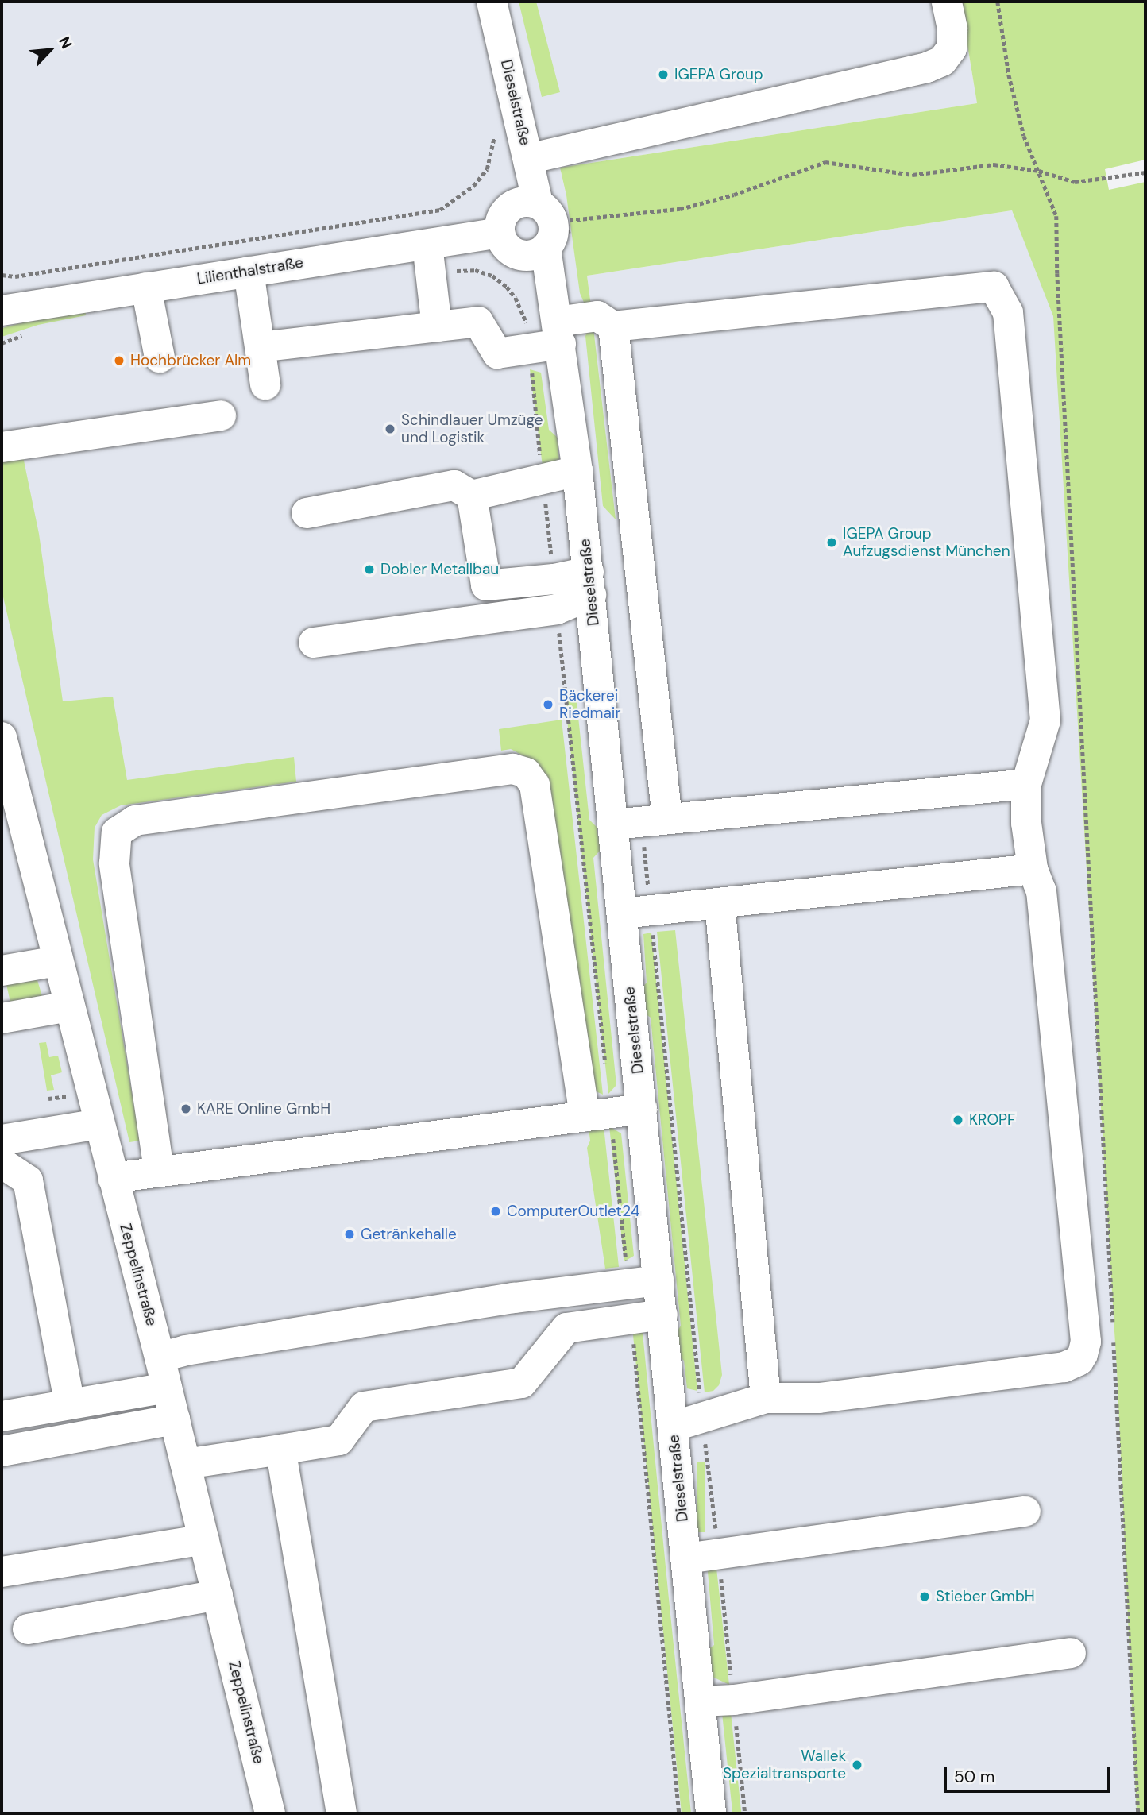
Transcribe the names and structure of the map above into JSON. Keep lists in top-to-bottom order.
{
  "streets": {
    "street": ["Dieselstraße", "Lilienthalstraße", "Zeppelinstraße"]
  },
  "crossings": [
    ["Dieselstraße", "Lilienthalstraße"]
  ],
  "places": [
    "IGEPA Group",
    "Hochbrücker Alm",
    "Schindlauer Umzüge und Logistik",
    "IGEPA Group Aufzugsdienst München",
    "Dobler Metallbau",
    "Bäckerei Riedmair",
    "KARE Online GmbH",
    "KROPF",
    "ComputerOutlet24",
    "Getränkehalle",
    "Stieber GmbH",
    "Wallek Spezialtransporte"
  ],
  "scale_bar": "50 m",
  "north": "top right"
}
